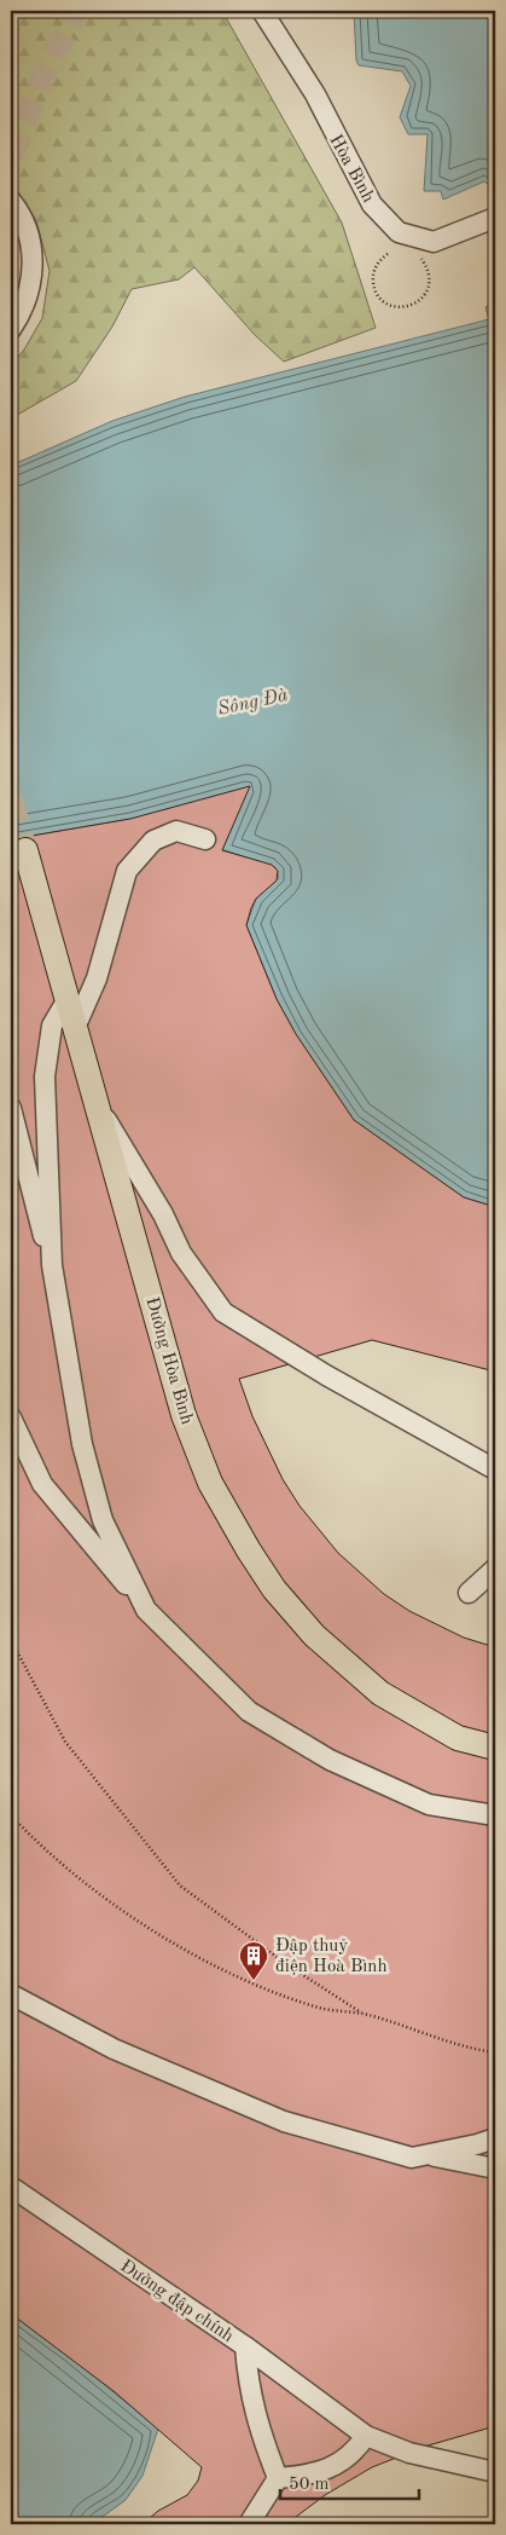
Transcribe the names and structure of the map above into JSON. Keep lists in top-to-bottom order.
{
  "streets": {
    "main road": ["Đường Hòa Bình"],
    "street": ["Hòa Bình", "Đường đập chính"]
  },
  "water": ["Sông Đà"],
  "places": {
    "building": ["Đập thuỷ điện Hoà Bình"]
  },
  "scale_bar": "50 m"
}
